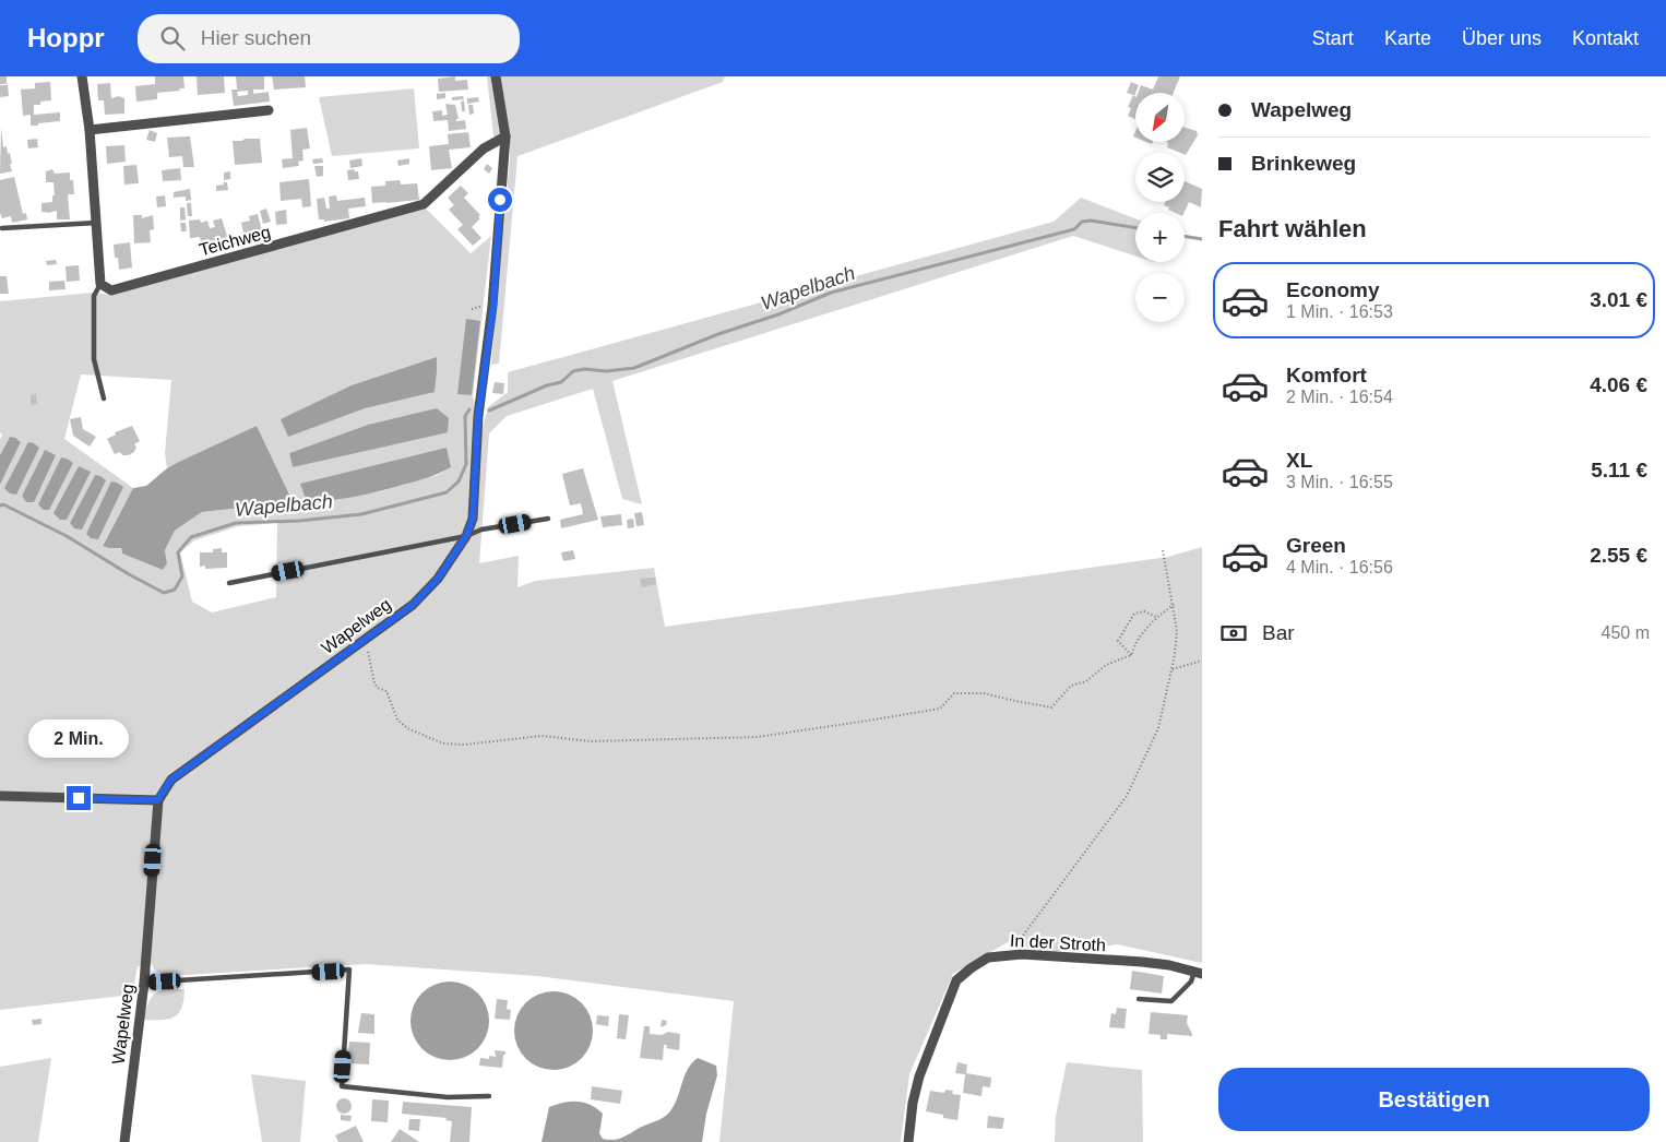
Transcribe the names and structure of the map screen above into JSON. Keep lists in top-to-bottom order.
{
  "streets": {
    "street": ["Teichweg", "Wapelweg", "In der Stroth"]
  },
  "crossings": [
    ["Teichweg", "Wapelweg"]
  ],
  "water": ["Wapelbach"],
  "north": "bottom left",
  "page": {
    "header": "Hoppr",
    "search": "Hier suchen",
    "nav": [
      "Start",
      "Karte",
      "Über uns",
      "Kontakt"
    ],
    "banner": ["Wapelweg", "Brinkeweg"],
    "map_buttons": ["+", "−"],
    "heading": "Fahrt wählen",
    "list": [
      {
        "name": "Economy",
        "note": "1 Min. · 16:53",
        "value": "3.01 €"
      },
      {
        "name": "Komfort",
        "note": "2 Min. · 16:54",
        "value": "4.06 €"
      },
      {
        "name": "XL",
        "note": "3 Min. · 16:55",
        "value": "5.11 €"
      },
      {
        "name": "Green",
        "note": "4 Min. · 16:56",
        "value": "2.55 €"
      }
    ],
    "pay": ["Bar", "450 m"],
    "bubble": "2 Min.",
    "buttons": "Bestätigen"
  }
}
